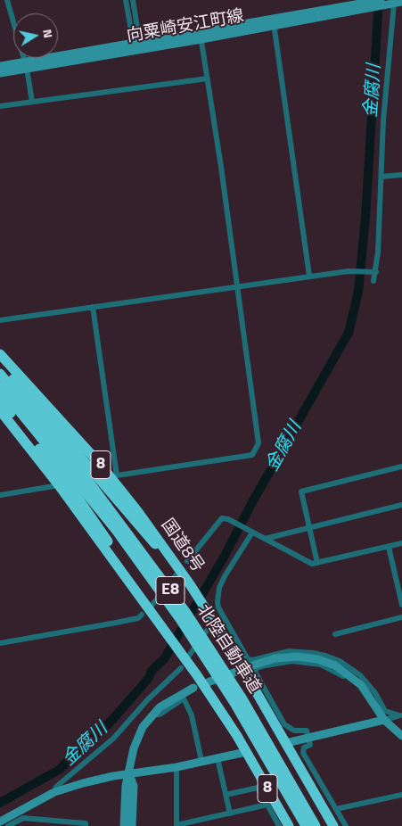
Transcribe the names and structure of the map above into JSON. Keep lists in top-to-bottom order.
{
  "streets": {
    "highway": [
      "8",
      "国道8号",
      "E8",
      "北陸自動車道"
    ],
    "street": ["向粟崎安江町線"]
  },
  "water": ["金腐川"],
  "north": "right"
}
